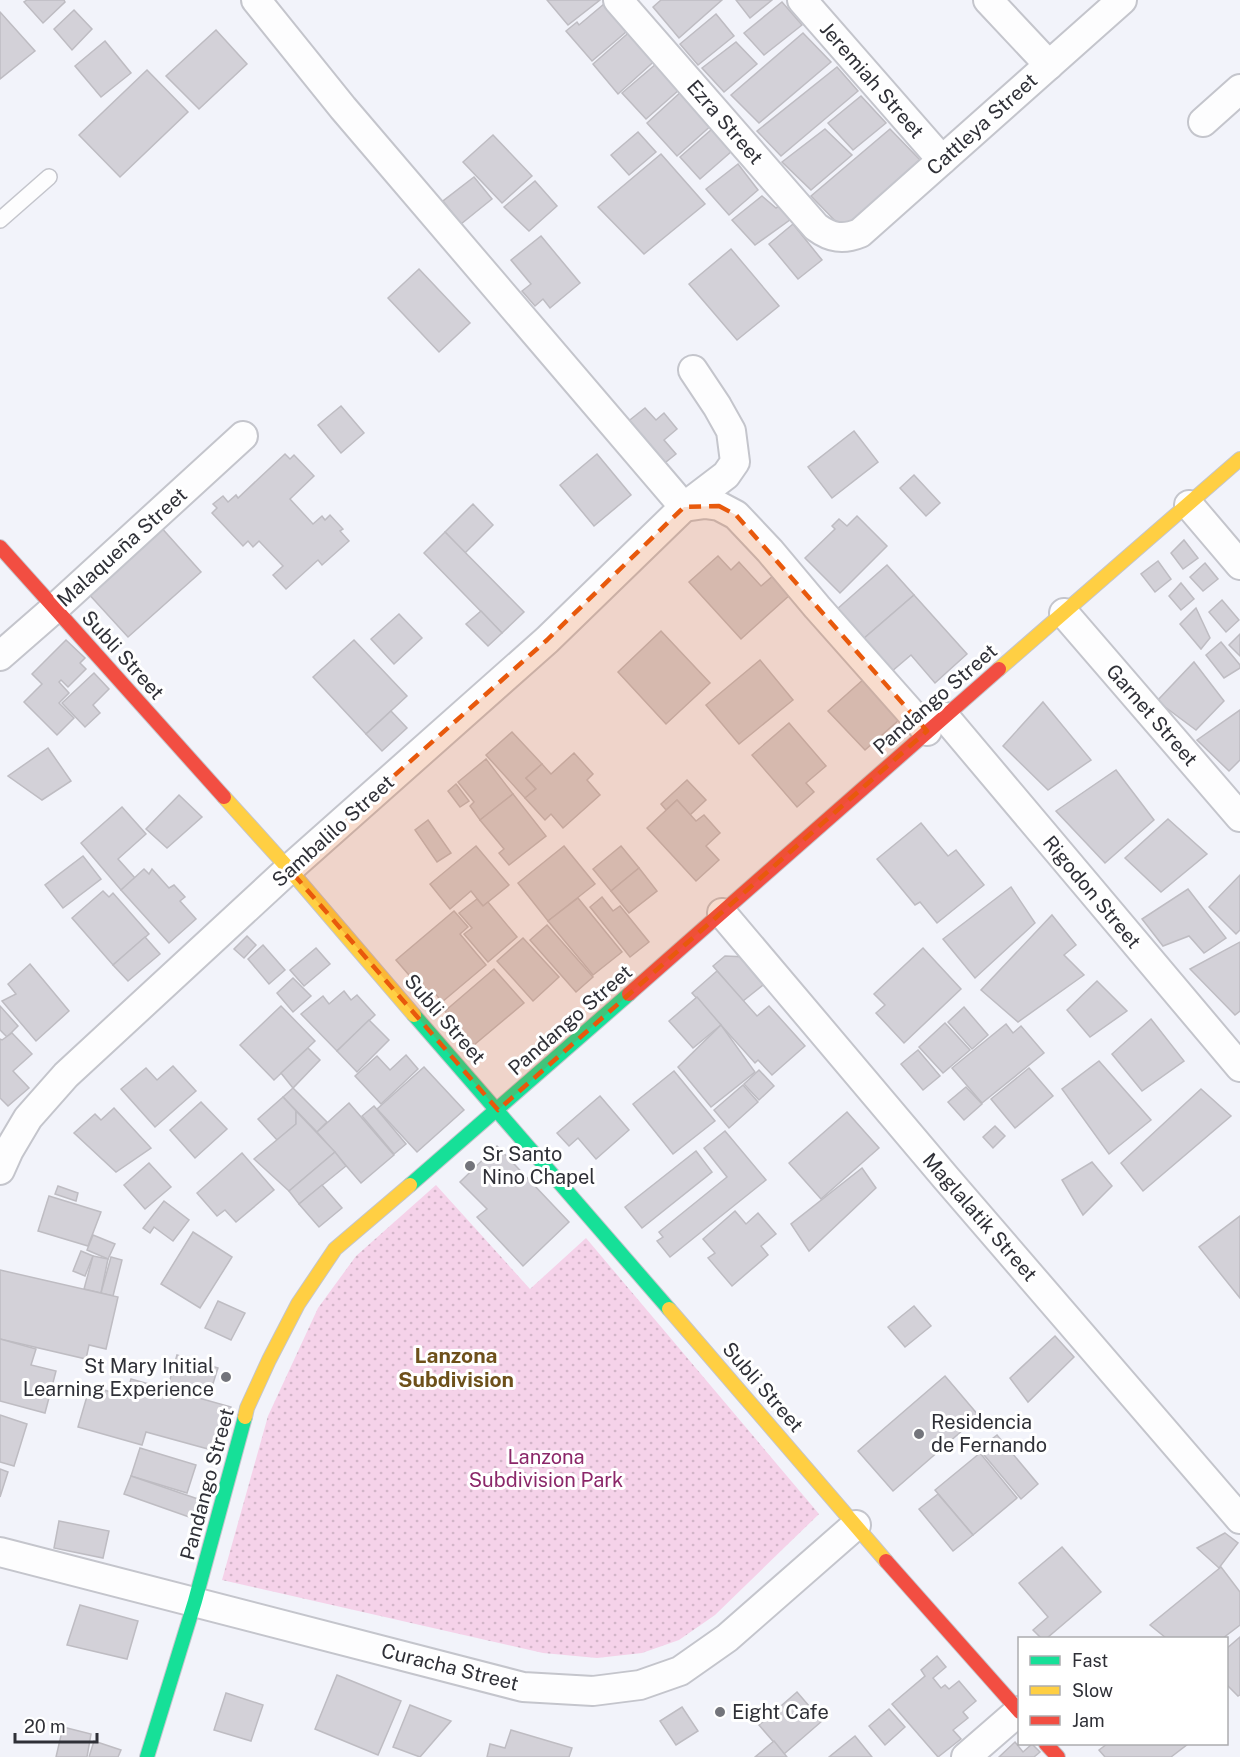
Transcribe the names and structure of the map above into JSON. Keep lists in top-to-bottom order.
{
  "streets": {
    "street": [
      "Jeremiah Street",
      "Ezra Street",
      "Cattleya Street",
      "Malaqueña Street",
      "Subli Street",
      "Pandango Street",
      "Garnet Street",
      "Sambalilo Street",
      "Rigodon Street",
      "Maglalatik Street",
      "Curacha Street"
    ]
  },
  "crossings": [
    ["Jeremiah Street", "Cattleya Street"],
    ["Ezra Street", "Cattleya Street"],
    ["Malaqueña Street", "Subli Street"],
    ["Subli Street", "Pandango Street"],
    ["Subli Street", "Sambalilo Street"],
    ["Subli Street", "Curacha Street"],
    ["Pandango Street", "Garnet Street"],
    ["Pandango Street", "Rigodon Street"],
    ["Pandango Street", "Maglalatik Street"],
    ["Pandango Street", "Curacha Street"],
    ["Sambalilo Street", "Rigodon Street"]
  ],
  "districts": ["Lanzona Subdivision"],
  "parks": ["Lanzona Subdivision Park"],
  "places": [
    "Sr Santo Nino Chapel",
    "St Mary Initial Learning Experience",
    "Residencia de Fernando",
    "Eight Cafe"
  ],
  "legend": ["Fast", "Slow", "Jam"],
  "scale_bar": "20 m"
}
